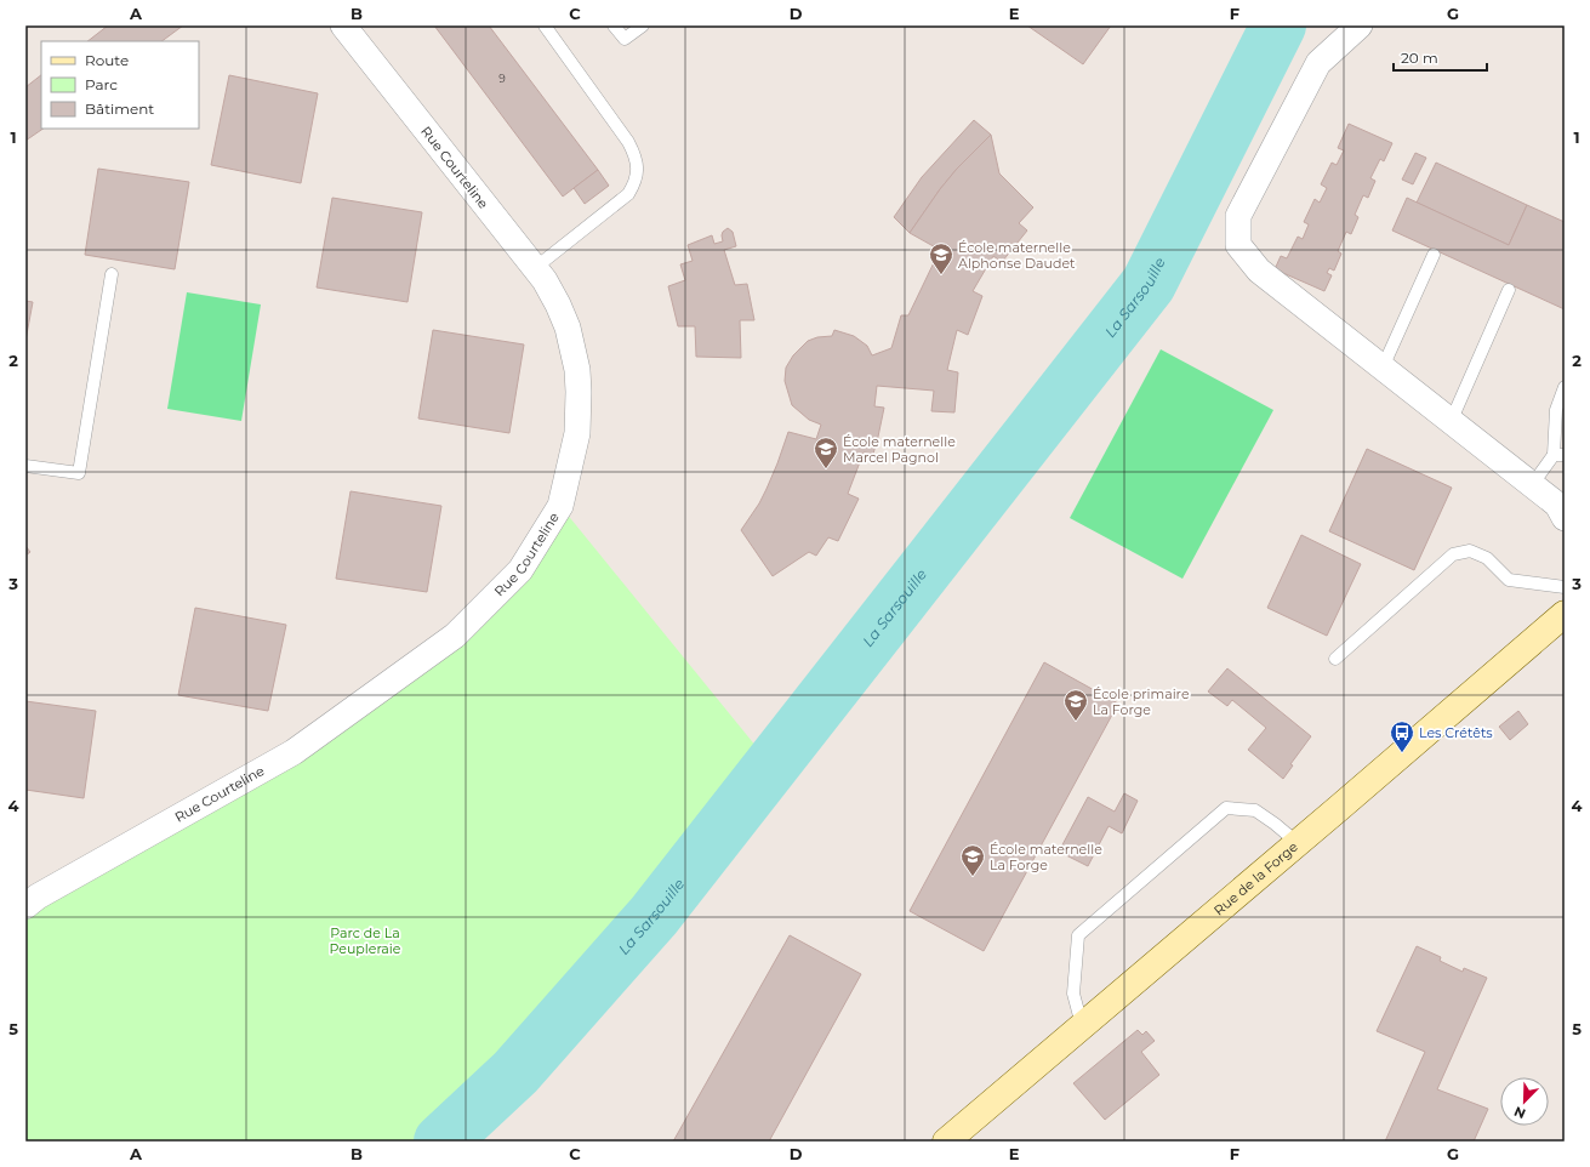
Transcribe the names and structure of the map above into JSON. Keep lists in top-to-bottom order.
{
  "streets": {
    "main road": ["Rue de la Forge"],
    "street": ["Rue Courteline"]
  },
  "water": ["La Sarsouille"],
  "parks": ["Parc de La Peupleraie"],
  "places": {
    "school or university": [
      "École maternelle Alphonse Daudet",
      "École maternelle Marcel Pagnol",
      "École primaire La Forge",
      "École maternelle La Forge"
    ],
    "bus stop": ["Les Crétêts"]
  },
  "house_numbers": ["9"],
  "legend": ["Route", "Parc", "Bâtiment"],
  "scale_bar": "20 m",
  "north": "bottom left",
  "grid": {
    "columns": [
      "A",
      "B",
      "C",
      "D",
      "E",
      "F",
      "G"
    ],
    "rows": [
      "1",
      "2",
      "3",
      "4",
      "5"
    ]
  }
}
